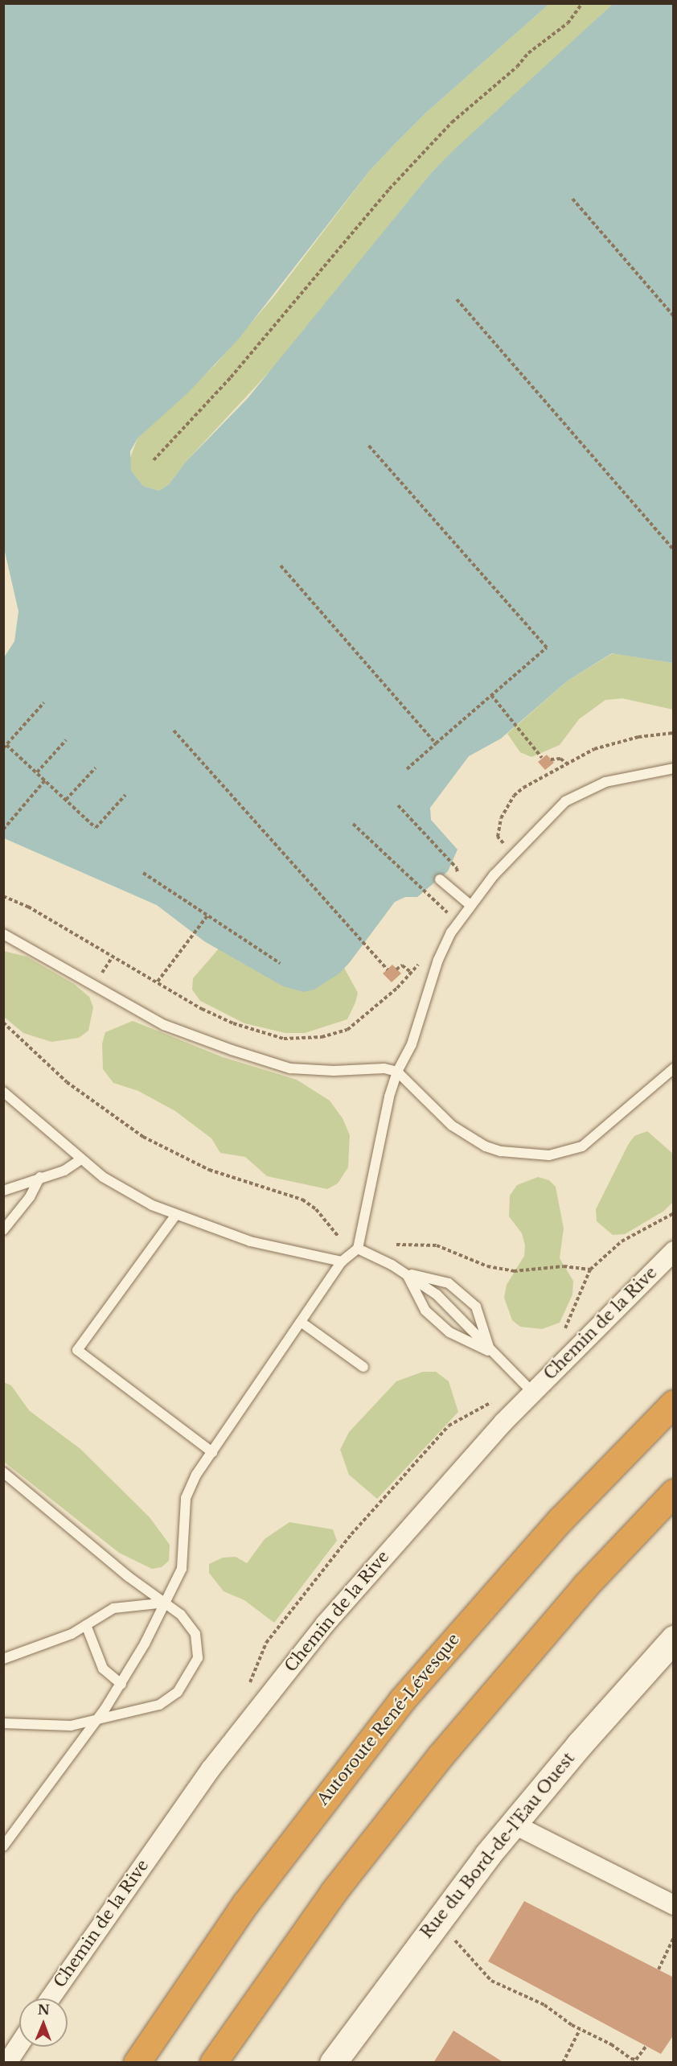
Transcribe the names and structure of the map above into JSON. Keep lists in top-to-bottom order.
{
  "streets": {
    "highway": ["Autoroute René-Lévesque"],
    "street": ["Chemin de la Rive", "Rue du Bord-de-l'Eau Ouest"]
  },
  "north": "top"
}
